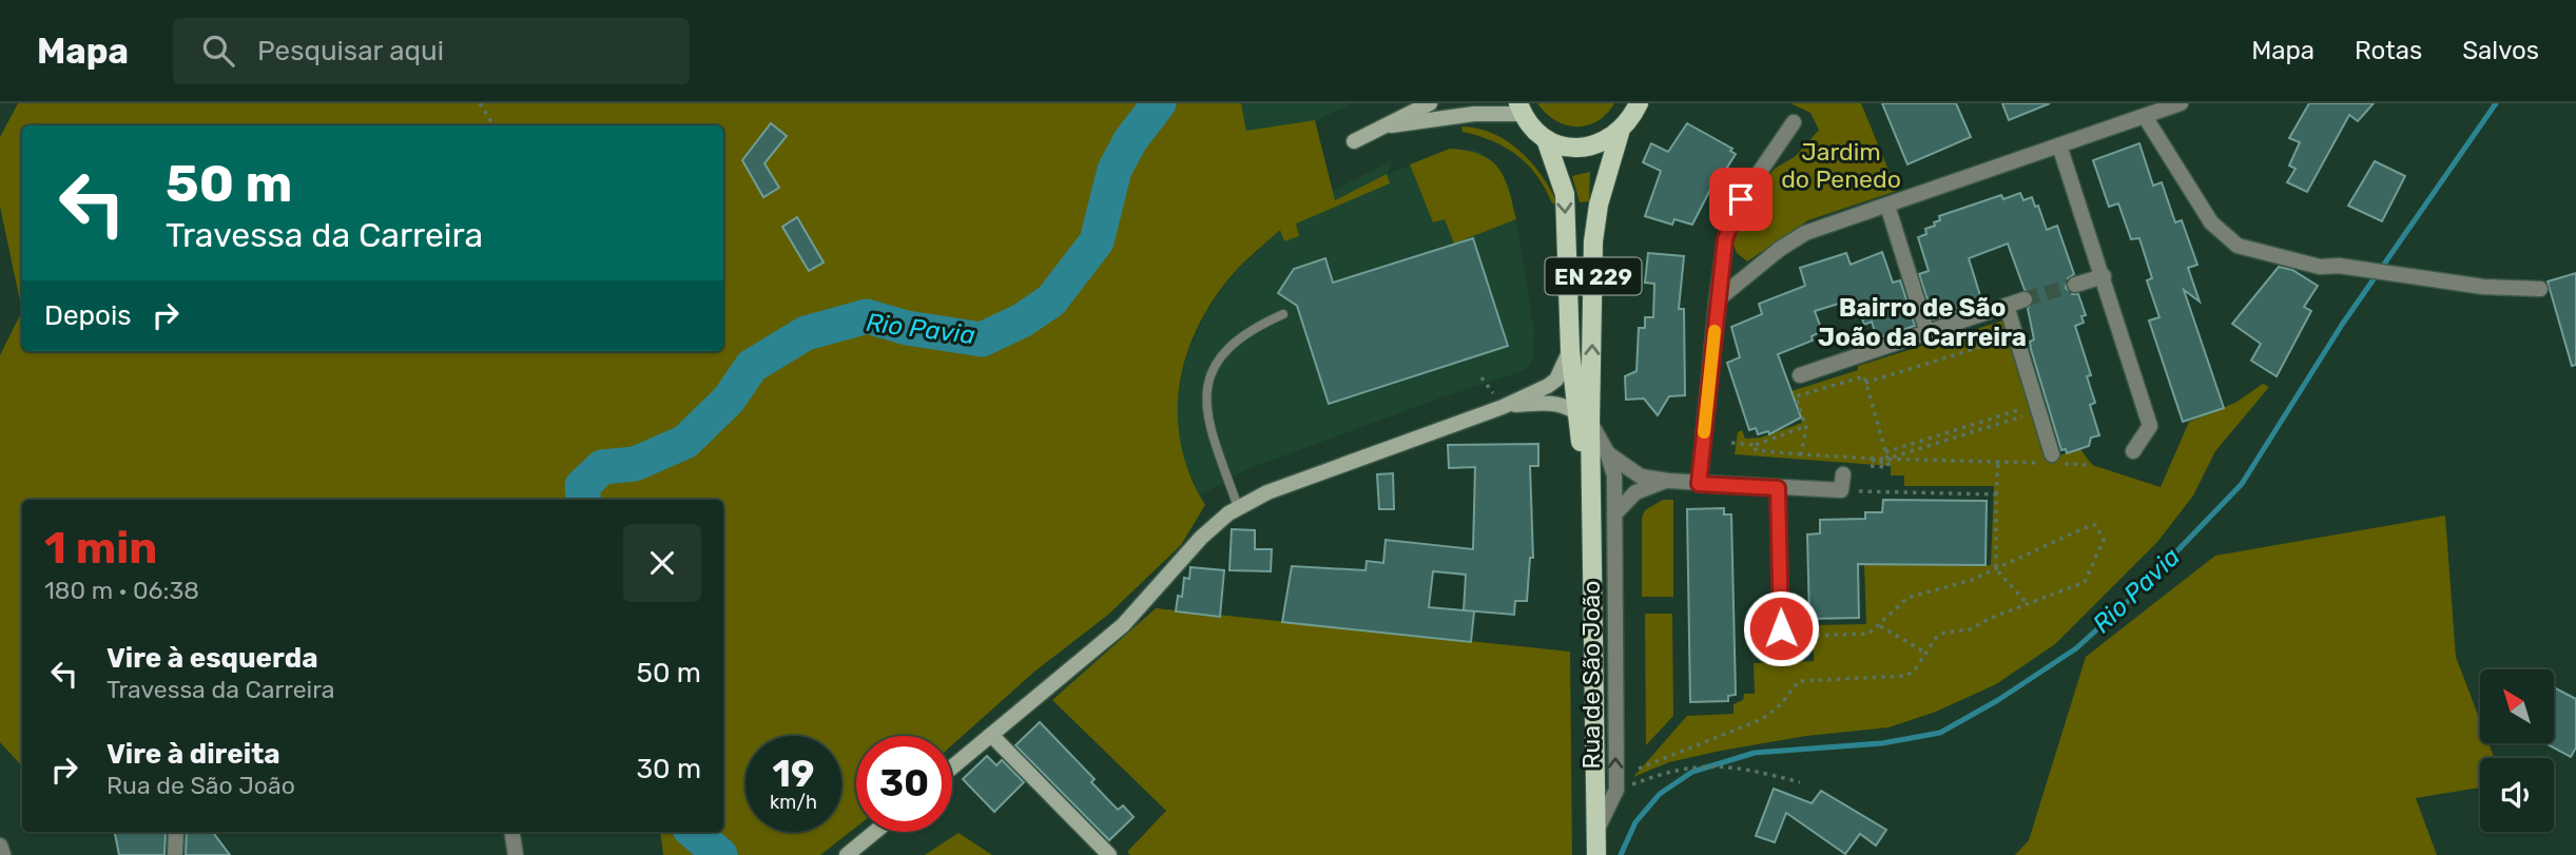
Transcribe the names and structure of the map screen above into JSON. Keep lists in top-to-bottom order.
{
  "streets": {
    "main road": ["EN 229"],
    "street": ["Rua de São João"]
  },
  "crossings": [
    ["EN 229", "Rua de São João"]
  ],
  "one_way": ["Rua de São João"],
  "districts": ["Bairro de São João da Carreira"],
  "water": ["Rio Pavia"],
  "parks": ["Jardim do Penedo"],
  "north": "top left",
  "page": {
    "header": "Mapa",
    "search": "Pesquisar aqui",
    "nav": ["Mapa", "Rotas", "Salvos"],
    "turn": ["50 m", "Travessa da Carreira"],
    "then": "Depois",
    "heading": ["1 min", "180 m · 06:38"],
    "list": [
      {
        "name": "Vire à esquerda",
        "note": "Travessa da Carreira",
        "value": "50 m"
      },
      {
        "name": "Vire à direita",
        "note": "Rua de São João",
        "value": "30 m"
      }
    ],
    "speed": "19 km/h",
    "limit": "30"
  }
}
